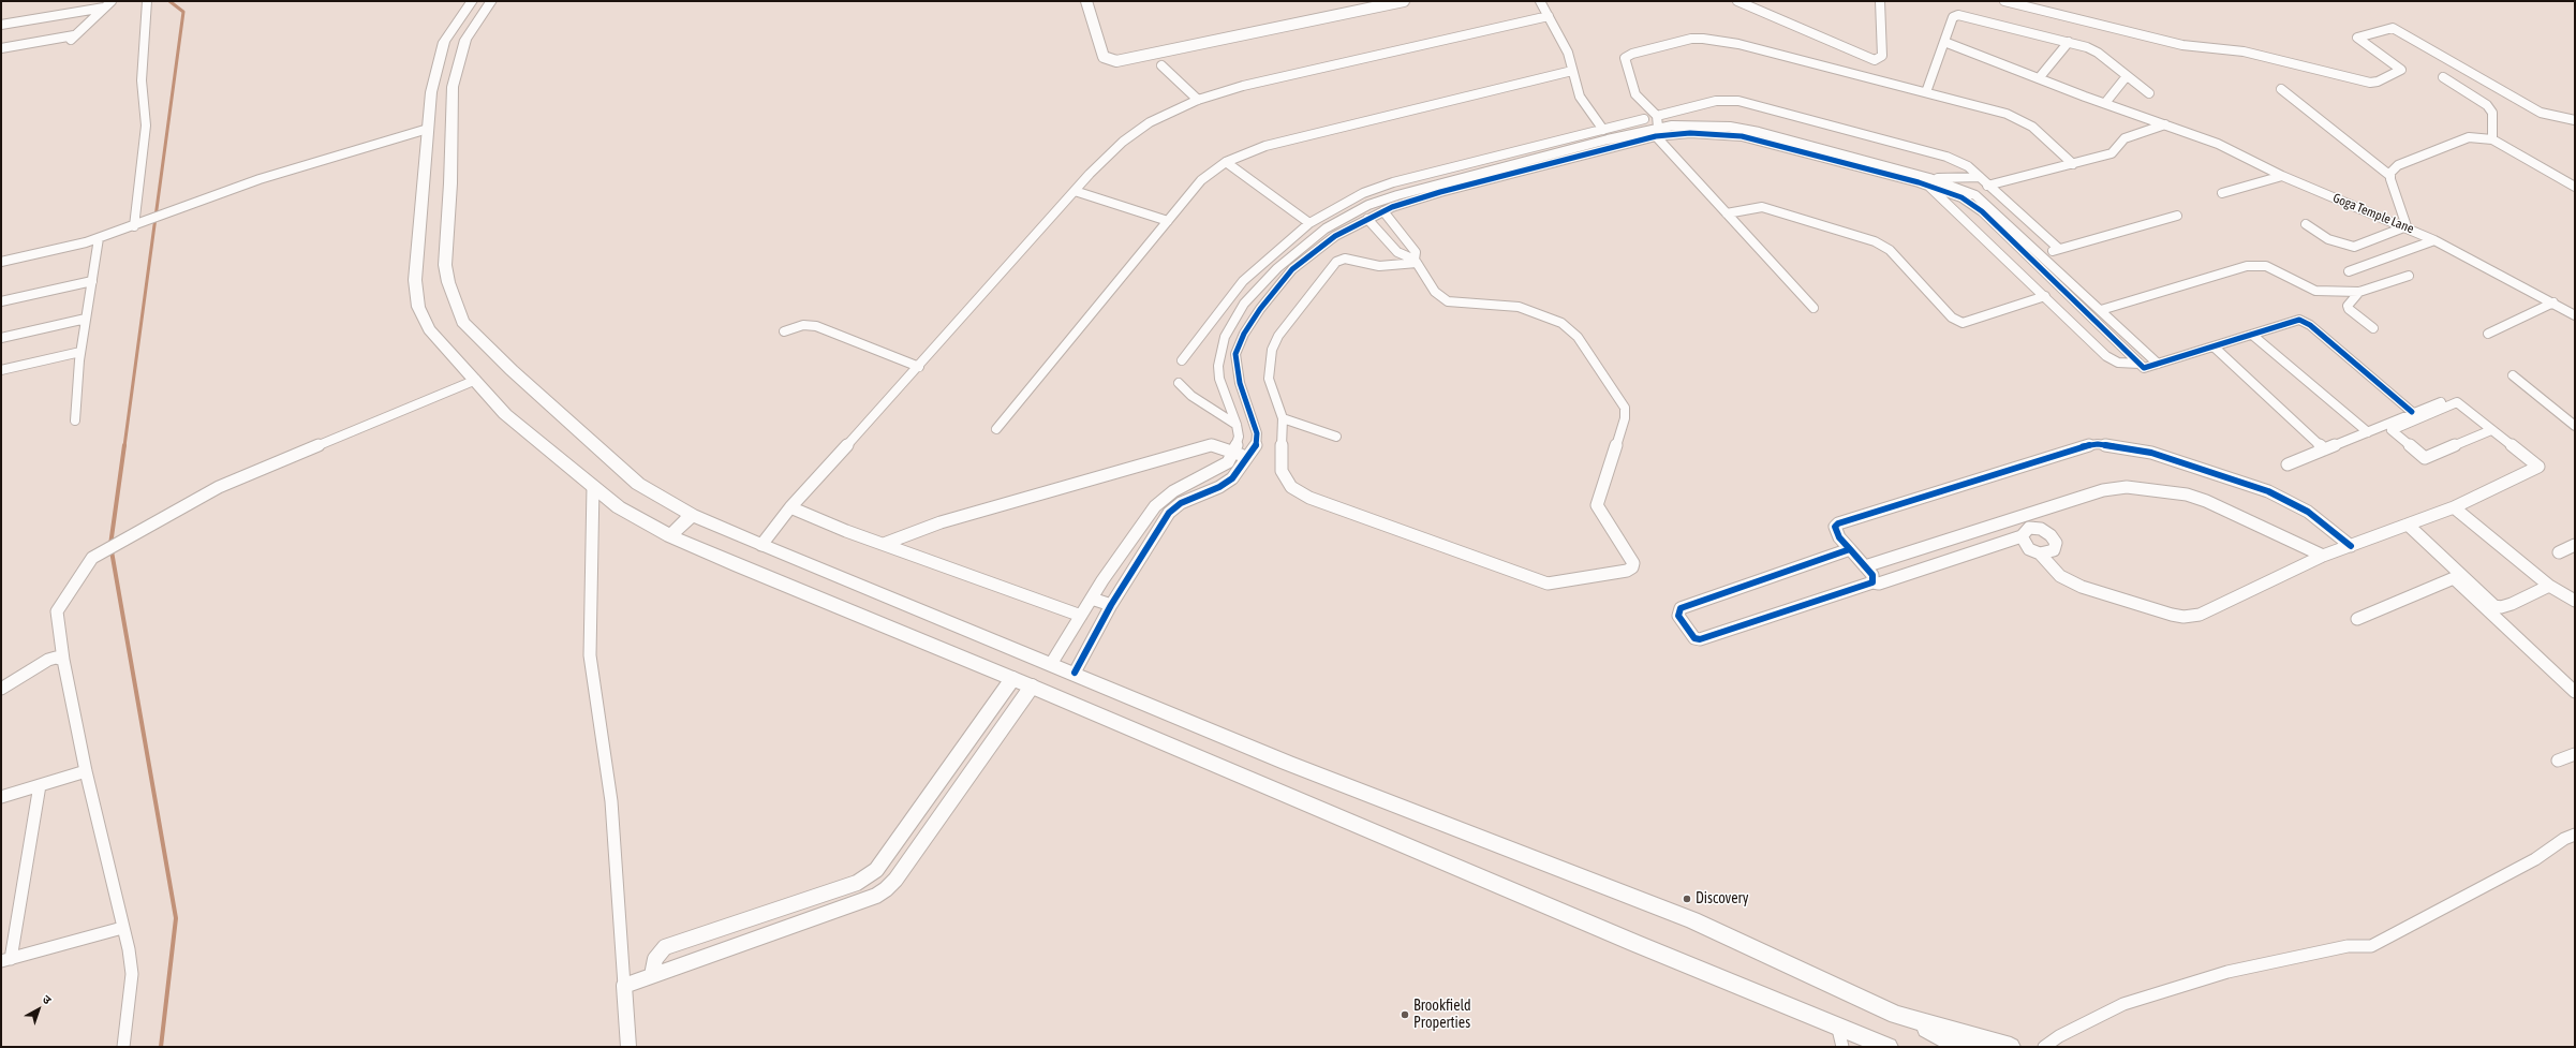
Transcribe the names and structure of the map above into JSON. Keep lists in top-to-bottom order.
{
  "streets": {
    "street": ["Goga Temple Lane"]
  },
  "places": ["Discovery", "Brookfield Properties"],
  "north": "top right"
}
